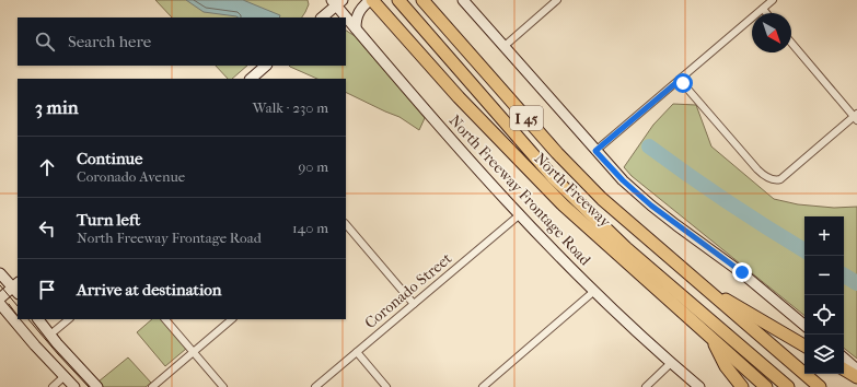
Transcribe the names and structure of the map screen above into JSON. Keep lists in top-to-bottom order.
{
  "streets": {
    "highway": ["I 45", "North Freeway"],
    "main road": ["North Freeway Frontage Road"],
    "street": ["Coronado Street"]
  },
  "crossings": [
    ["North Freeway Frontage Road", "Coronado Street"]
  ],
  "north": "bottom right",
  "page": {
    "search": "Search here",
    "heading": ["3 min", "Walk · 230 m"],
    "list": [
      ["Continue", "Coronado Avenue", "90 m"],
      ["Turn left", "North Freeway Frontage Road", "140 m"],
      "Arrive at destination"
    ],
    "map_buttons": ["+", "−"]
  }
}
